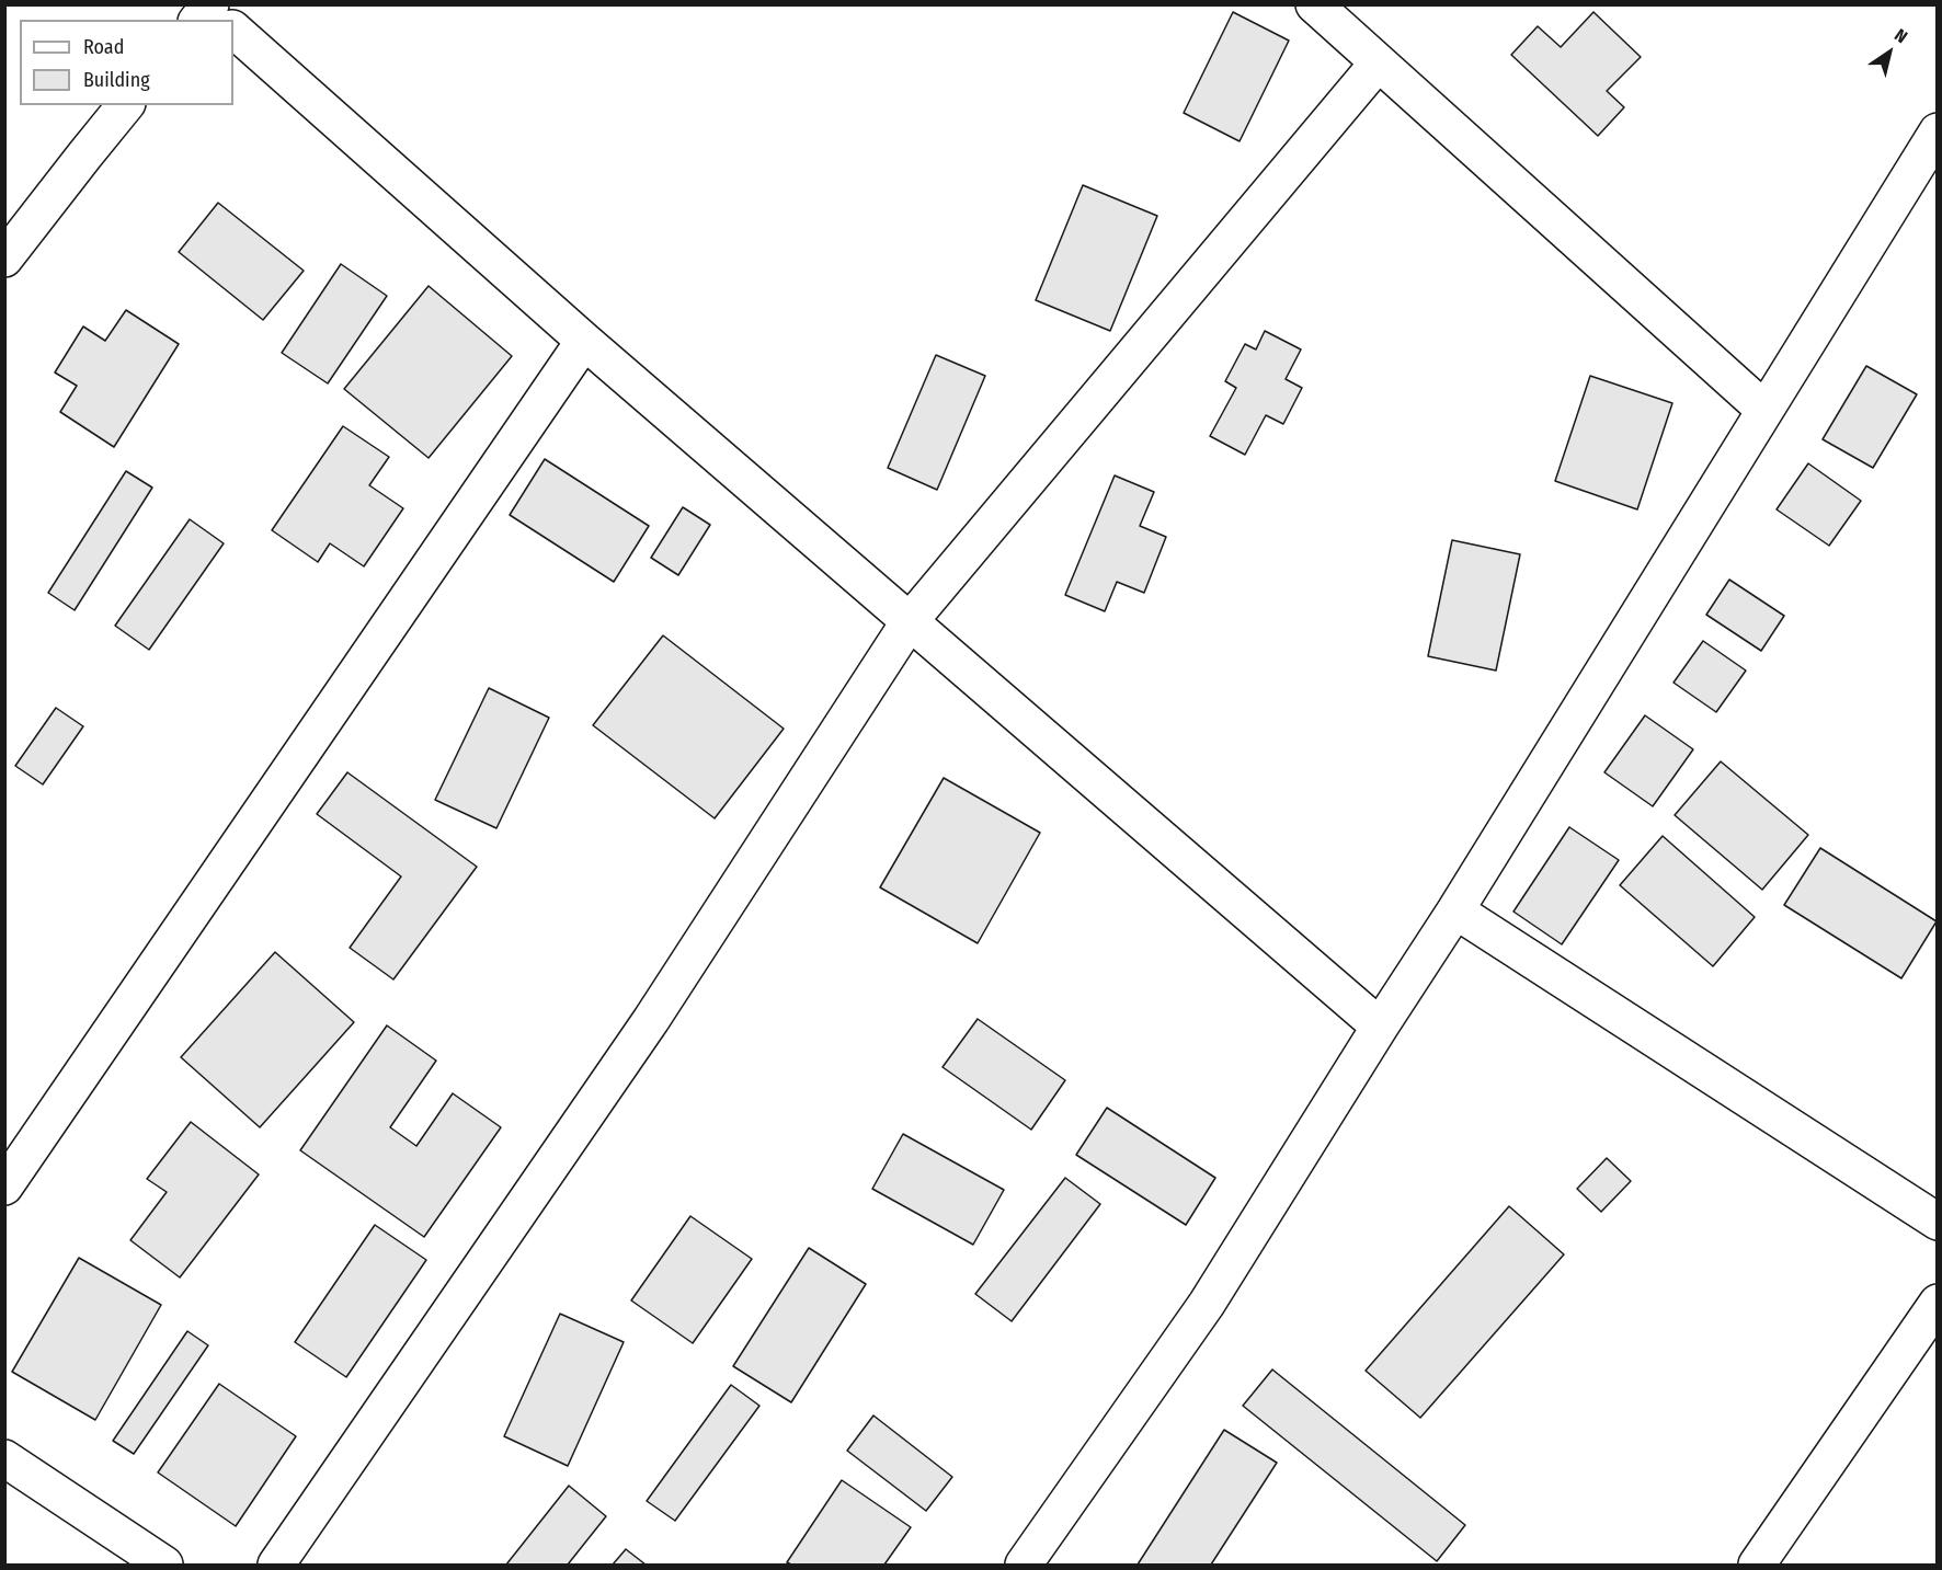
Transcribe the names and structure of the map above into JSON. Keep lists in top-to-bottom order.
{
  "legend": ["Road", "Building"],
  "north": "top right"
}
